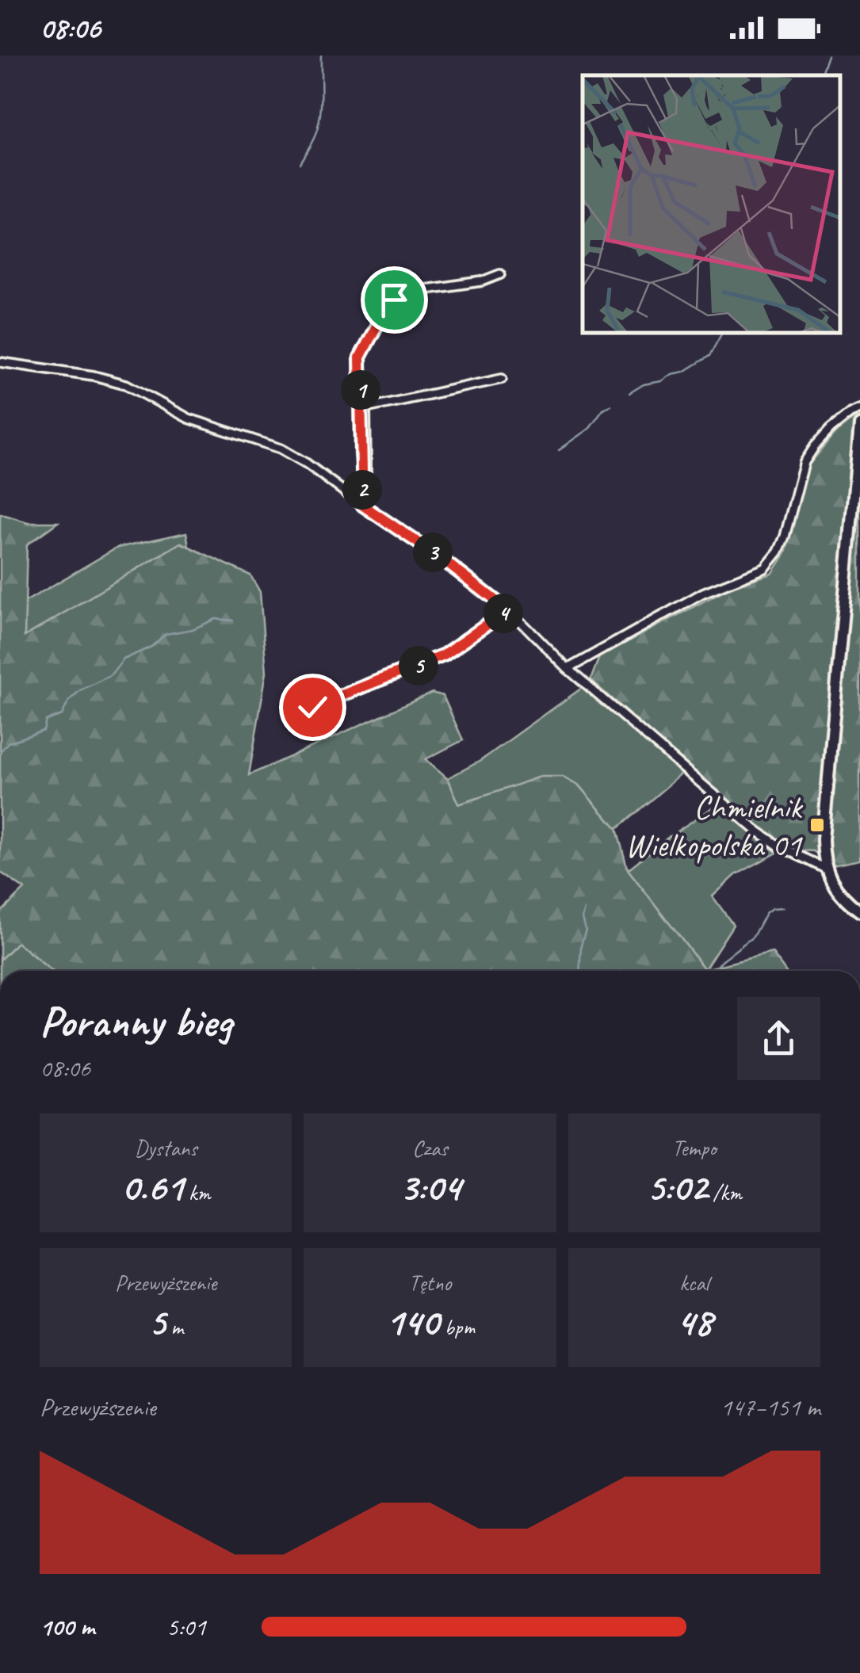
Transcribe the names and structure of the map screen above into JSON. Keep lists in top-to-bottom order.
{
  "places": {
    "transit": ["Chmielnik Wielkopolska 01"]
  },
  "page": {
    "status": "08:06",
    "pins": [
      "1",
      "2",
      "3",
      "4",
      "5"
    ],
    "heading": ["Poranny bieg", "08:06"],
    "stats": [
      ["Dystans", "0.61 km"],
      ["Czas", "3:04"],
      ["Tempo", "5:02 /km"],
      ["Przewyższenie", "5 m"],
      ["Tętno", "140 bpm"],
      ["kcal", "48"]
    ],
    "chart": ["Przewyższenie", "147–151 m"],
    "list": [
      {
        "name": "100 m",
        "note": "5:01"
      }
    ]
  }
}
